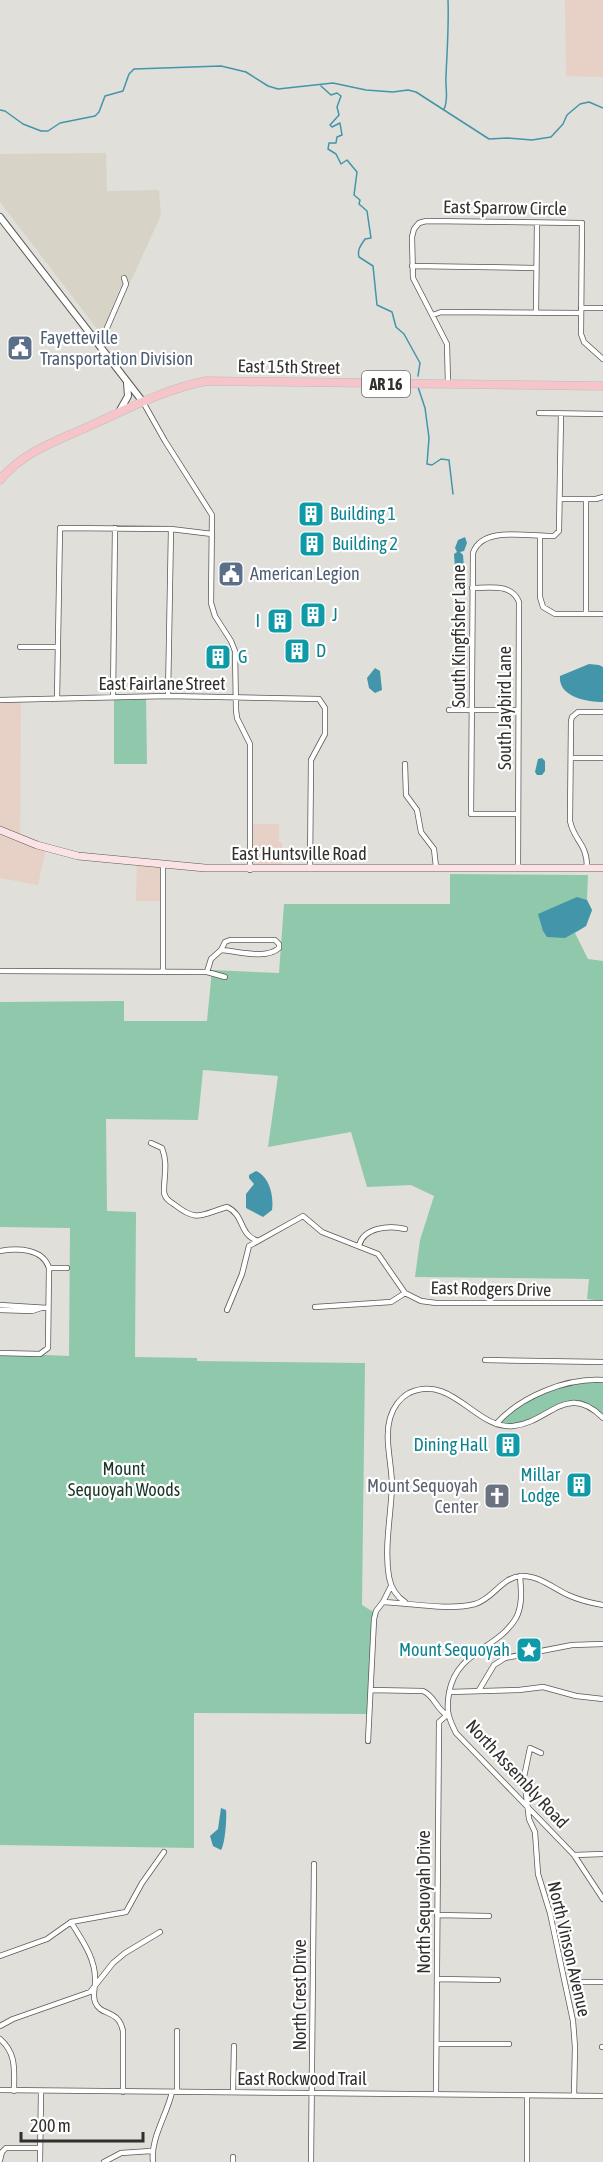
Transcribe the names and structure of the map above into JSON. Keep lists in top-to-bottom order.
{
  "streets": {
    "main road": ["East 15th Street", "AR 16", "East Huntsville Road"],
    "street": [
      "East Sparrow Circle",
      "South Kingfisher Lane",
      "East Fairlane Street",
      "South Jaybird Lane",
      "East Rodgers Drive",
      "North Assembly Road",
      "North Sequoyah Drive",
      "North Vinson Avenue",
      "North Crest Drive",
      "East Rockwood Trail"
    ]
  },
  "crossings": [
    ["East Sparrow Circle", "East 15th Street"],
    ["South Kingfisher Lane", "South Jaybird Lane"],
    ["East Fairlane Street", "East Huntsville Road"],
    ["South Jaybird Lane", "East Huntsville Road"],
    ["North Assembly Road", "North Sequoyah Drive"],
    ["North Assembly Road", "North Vinson Avenue"],
    ["North Sequoyah Drive", "East Rockwood Trail"],
    ["North Vinson Avenue", "East Rockwood Trail"],
    ["North Crest Drive", "East Rockwood Trail"]
  ],
  "parks": ["Mount Sequoyah Woods"],
  "places": {
    "public building": ["Fayetteville Transportation Division", "American Legion"],
    "building": [
      "Building 1",
      "Building 2",
      "J",
      "I",
      "D",
      "G",
      "Dining Hall",
      "Millar Lodge"
    ],
    "church": ["Mount Sequoyah Center"],
    "place": ["Mount Sequoyah"]
  },
  "scale_bar": "200 m"
}
